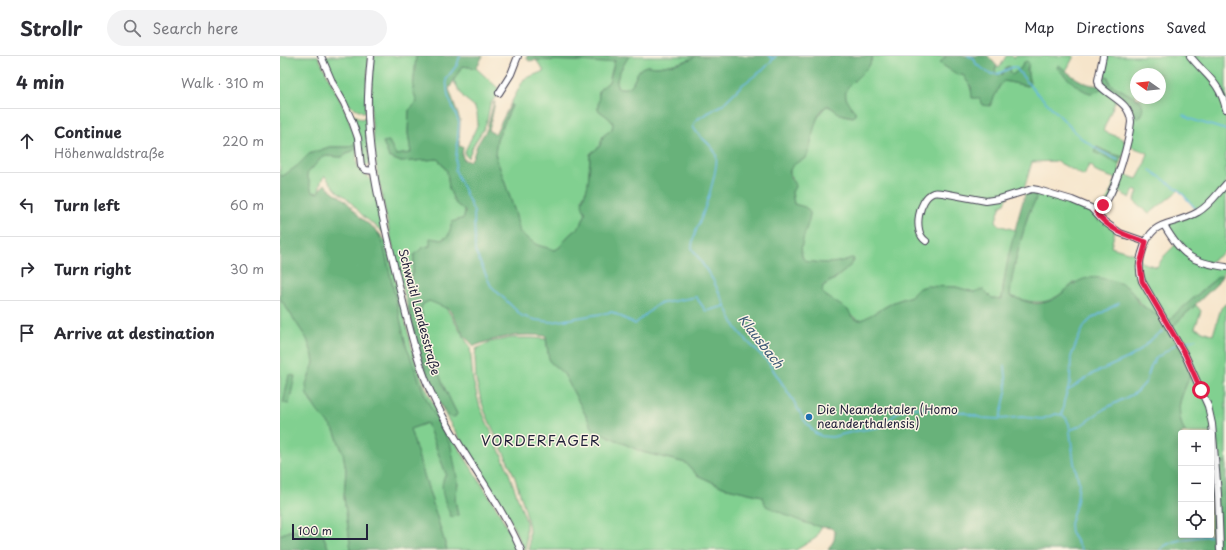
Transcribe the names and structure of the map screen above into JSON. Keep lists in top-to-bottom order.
{
  "streets": {
    "street": ["Schwaitl Landesstraße"]
  },
  "districts": ["VORDERFAGER"],
  "water": ["Klausbach"],
  "places": ["Die Neandertaler (Homo neanderthalensis)"],
  "scale_bar": "100 m",
  "north": "left",
  "page": {
    "header": "Strollr",
    "search": "Search here",
    "nav": ["Map", "Directions", "Saved"],
    "heading": ["4 min", "Walk · 310 m"],
    "list": [
      ["Continue", "Höhenwaldstraße", "220 m"],
      ["Turn left", "60 m"],
      ["Turn right", "30 m"],
      "Arrive at destination"
    ],
    "map_buttons": ["+", "−"],
    "scale": "100 m"
  }
}
